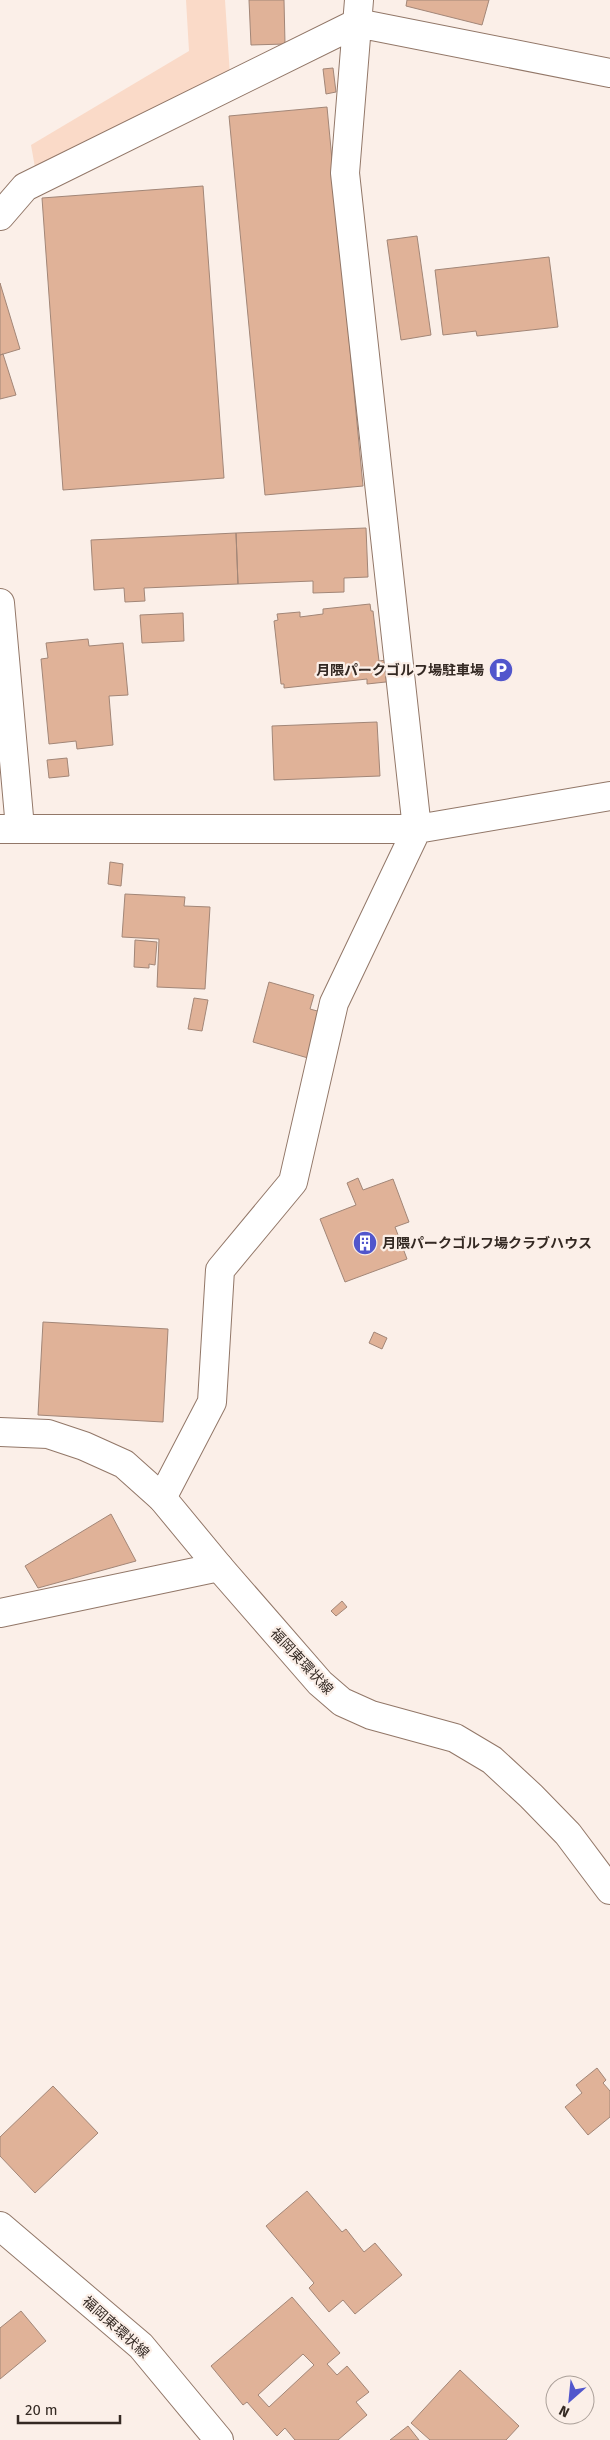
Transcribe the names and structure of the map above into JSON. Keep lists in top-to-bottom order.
{
  "streets": {
    "street": ["福岡東環状線"]
  },
  "places": {
    "parking": ["月隈パークゴルフ場駐車場"],
    "building": ["月隈パークゴルフ場クラブハウス"]
  },
  "scale_bar": "20 m",
  "north": "bottom left"
}
